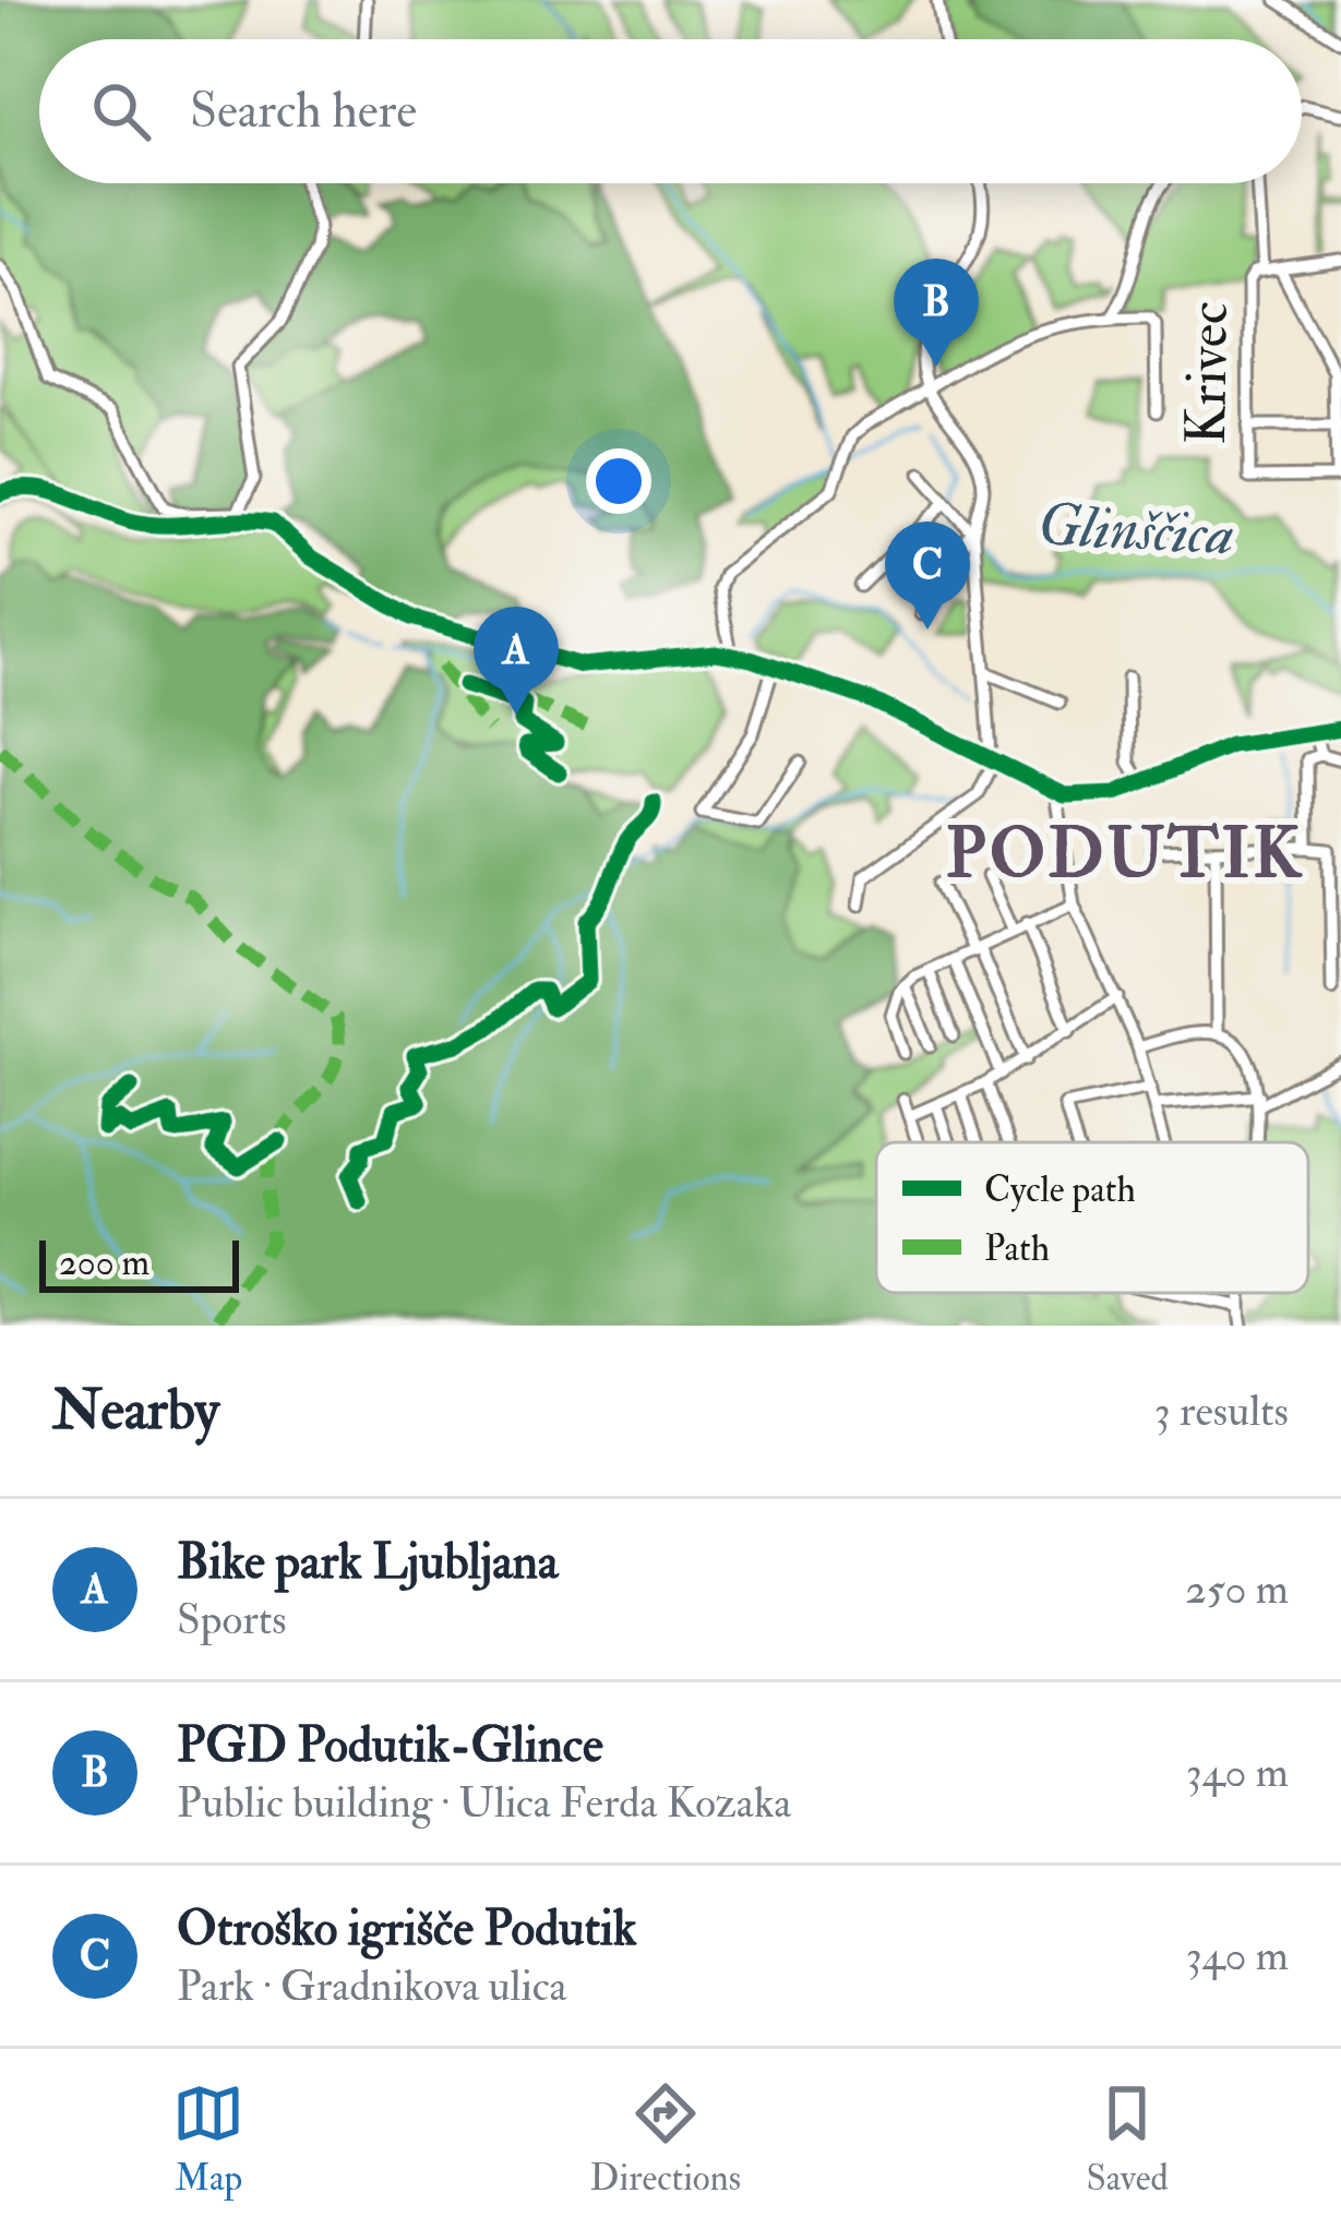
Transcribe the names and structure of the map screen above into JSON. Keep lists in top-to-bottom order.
{
  "streets": {
    "street": ["Krivec"]
  },
  "districts": ["PODUTIK"],
  "water": ["Glinščica"],
  "legend": ["Cycle path", "Path"],
  "scale_bar": "200 m",
  "page": {
    "search": "Search here",
    "pins": ["B", "C", "A"],
    "scale": "200 m",
    "heading": ["Nearby", "3 results"],
    "list": [
      {
        "mark": "A",
        "name": "Bike park Ljubljana",
        "note": "Sports",
        "value": "250 m"
      },
      {
        "mark": "B",
        "name": "PGD Podutik-Glince",
        "note": "Public building · Ulica Ferda Kozaka",
        "value": "340 m"
      },
      {
        "mark": "C",
        "name": "Otroško igrišče Podutik",
        "note": "Park · Gradnikova ulica",
        "value": "340 m"
      }
    ],
    "nav": ["Map", "Directions", "Saved"]
  }
}
